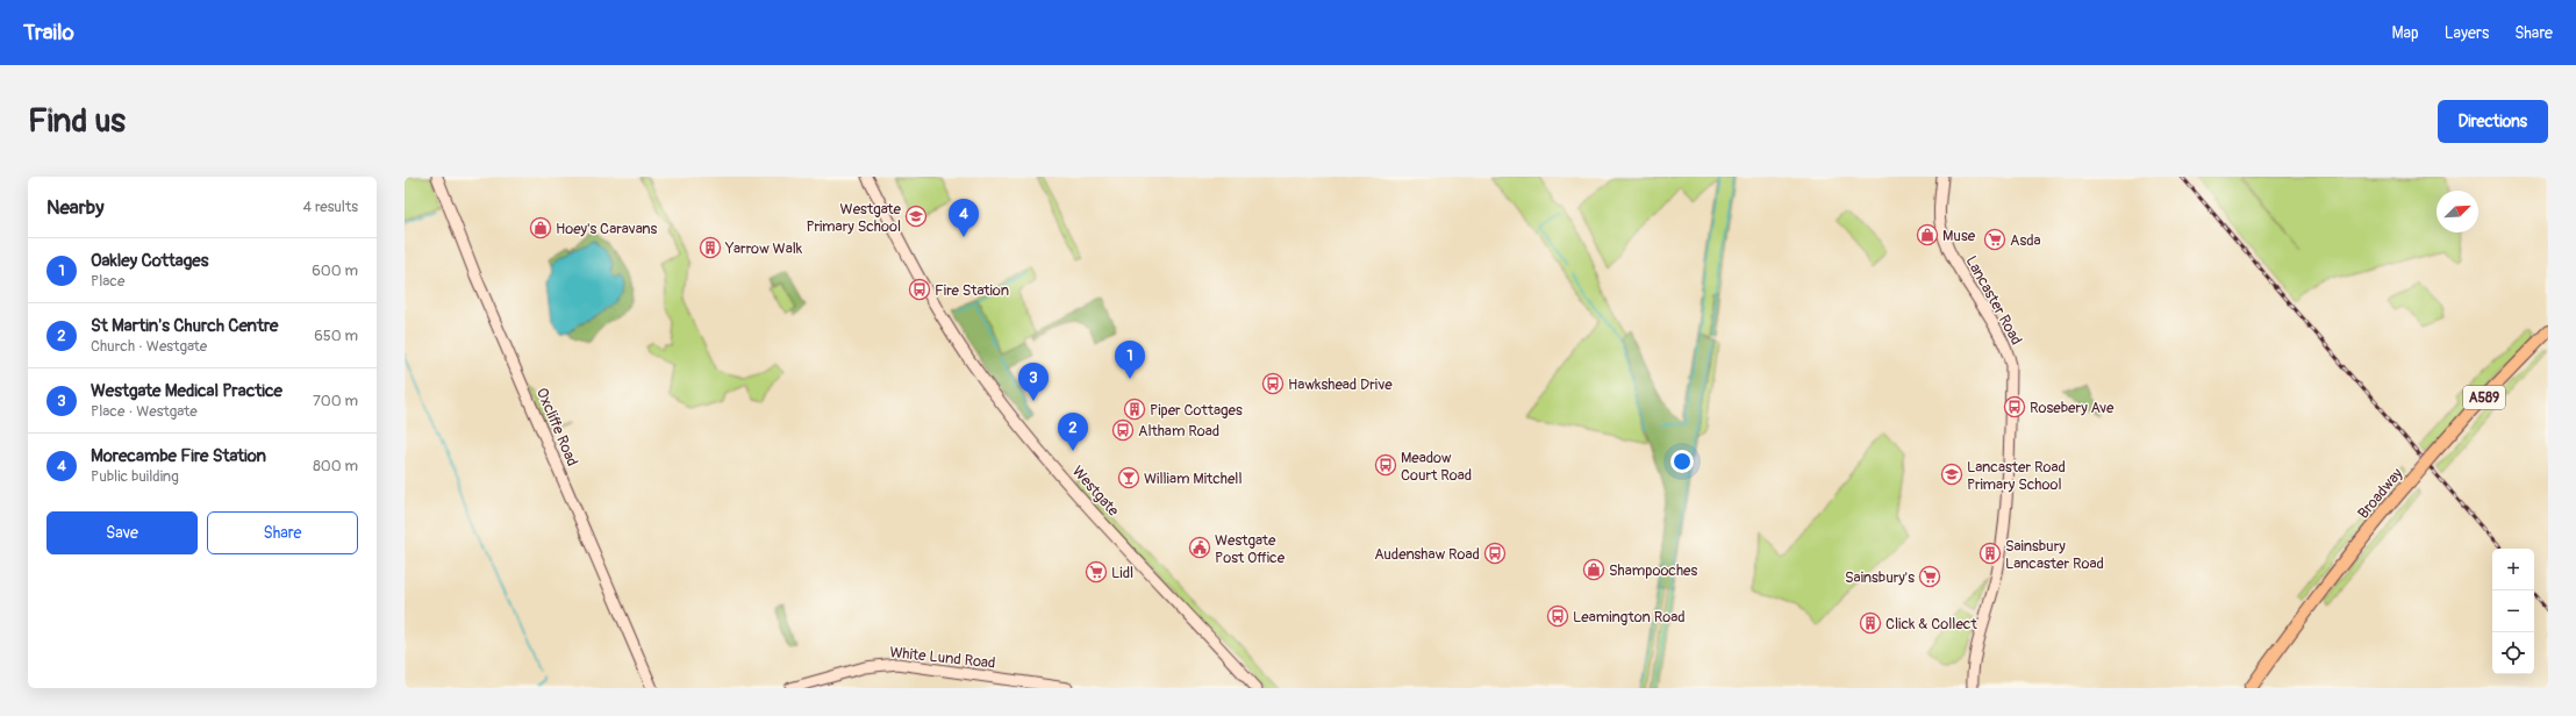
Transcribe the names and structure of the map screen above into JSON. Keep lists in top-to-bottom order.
{
  "streets": {
    "main road": [
      "Lancaster Road",
      "A589",
      "Oxcliffe Road",
      "Westgate",
      "Broadway",
      "White Lund Road"
    ]
  },
  "places": {
    "school or university": ["Westgate Primary School", "Lancaster Road Primary School"],
    "shop": ["Hoey's Caravans", "Muse", "Shampooches"],
    "supermarket": ["Asda", "Lidl", "Sainsbury's"],
    "building": [
      "Yarrow Walk",
      "Piper Cottages",
      "Sainsbury Lancaster Road",
      "Click & Collect"
    ],
    "bus stop": [
      "Fire Station",
      "Hawkshead Drive",
      "Rosebery Ave",
      "Altham Road",
      "Meadow Court Road",
      "Audenshaw Road",
      "Leamington Road"
    ],
    "bar": ["William Mitchell"],
    "public building": ["Westgate Post Office"]
  },
  "north": "top right",
  "page": {
    "header": "Trailo",
    "nav": ["Map", "Layers", "Share"],
    "buttons": [
      "Directions",
      ["Save", "Share"]
    ],
    "title": "Find us",
    "heading": ["Nearby", "4 results"],
    "pins": [
      "4",
      "1",
      "3",
      "2"
    ],
    "list": [
      {
        "mark": "1",
        "name": "Oakley Cottages",
        "note": "Place",
        "value": "600 m"
      },
      {
        "mark": "2",
        "name": "St Martin's Church Centre",
        "note": "Church · Westgate",
        "value": "650 m"
      },
      {
        "mark": "3",
        "name": "Westgate Medical Practice",
        "note": "Place · Westgate",
        "value": "700 m"
      },
      {
        "mark": "4",
        "name": "Morecambe Fire Station",
        "note": "Public building",
        "value": "800 m"
      }
    ],
    "map_buttons": ["+", "−"]
  }
}
